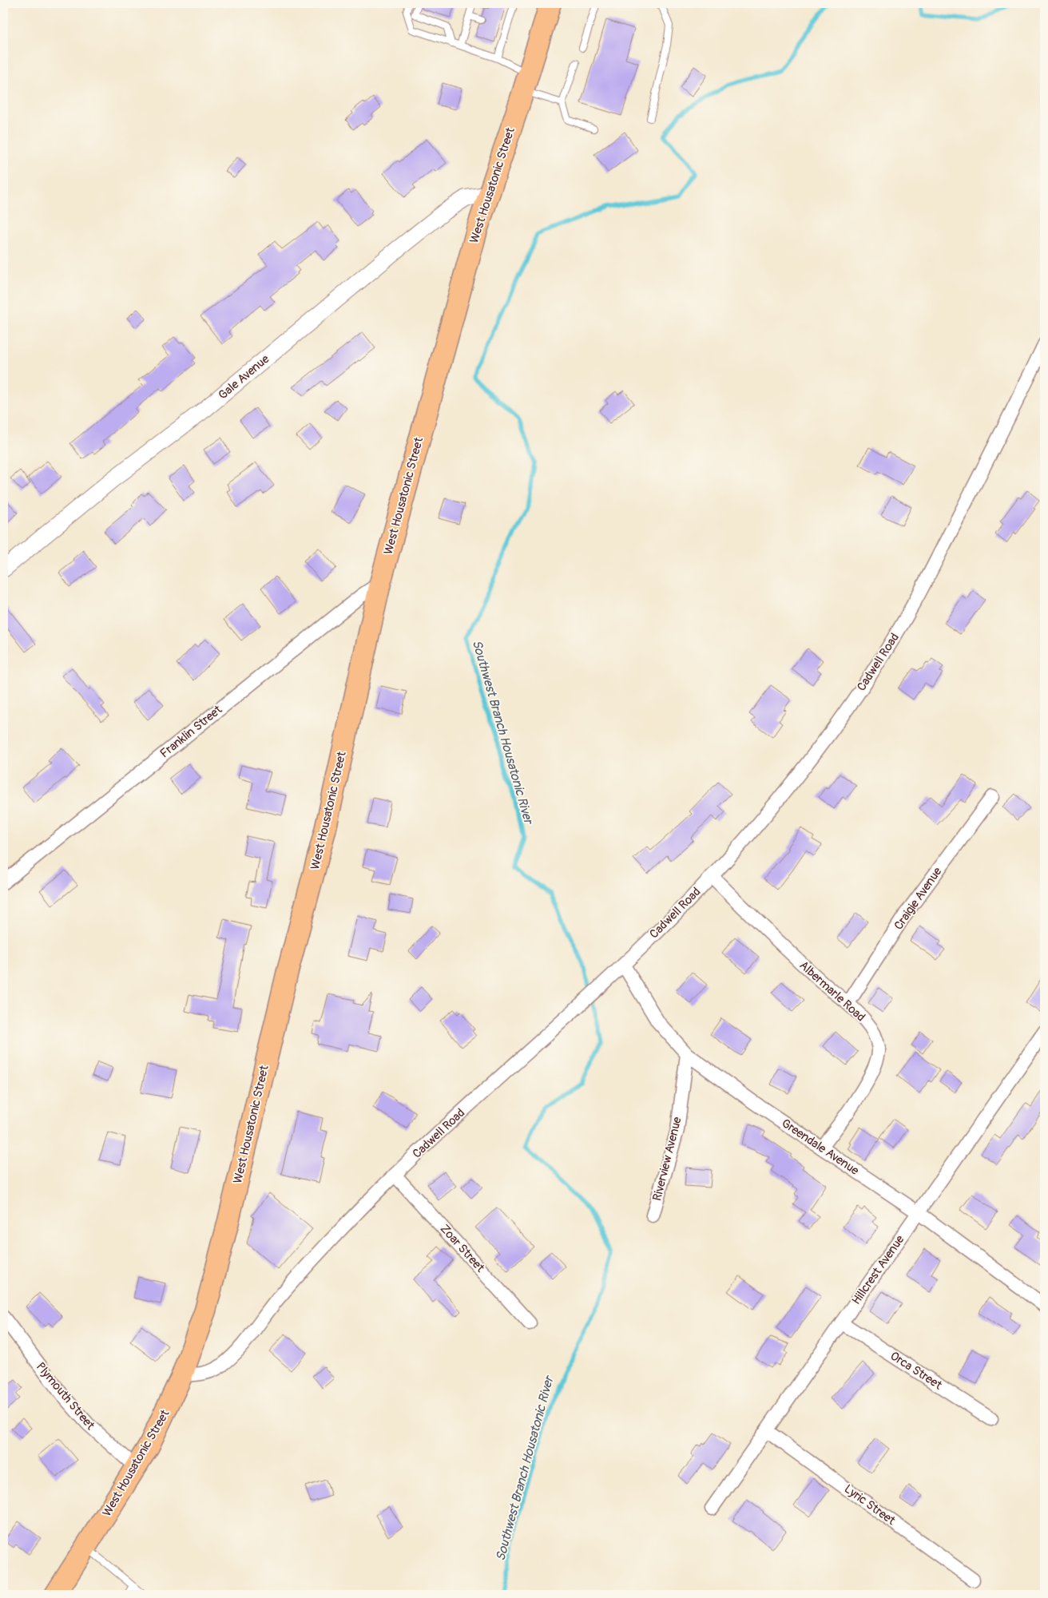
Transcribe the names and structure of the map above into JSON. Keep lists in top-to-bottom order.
{
  "streets": {
    "highway": ["West Housatonic Street"],
    "street": [
      "Gale Avenue",
      "Cadwell Road",
      "Franklin Street",
      "Craigie Avenue",
      "Albermarle Road",
      "Greendale Avenue",
      "Riverview Avenue",
      "Zoar Street",
      "Hillcrest Avenue",
      "Orca Street",
      "Plymouth Street",
      "Lyric Street"
    ]
  },
  "crossings": [
    ["West Housatonic Street", "Gale Avenue"],
    ["West Housatonic Street", "Cadwell Road"],
    ["West Housatonic Street", "Franklin Street"],
    ["West Housatonic Street", "Plymouth Street"],
    ["Cadwell Road", "Albermarle Road"],
    ["Cadwell Road", "Greendale Avenue"],
    ["Cadwell Road", "Zoar Street"],
    ["Craigie Avenue", "Albermarle Road"],
    ["Albermarle Road", "Greendale Avenue"],
    ["Greendale Avenue", "Riverview Avenue"],
    ["Greendale Avenue", "Hillcrest Avenue"],
    ["Hillcrest Avenue", "Orca Street"],
    ["Hillcrest Avenue", "Lyric Street"]
  ],
  "water": ["Southwest Branch Housatonic River"]
}
